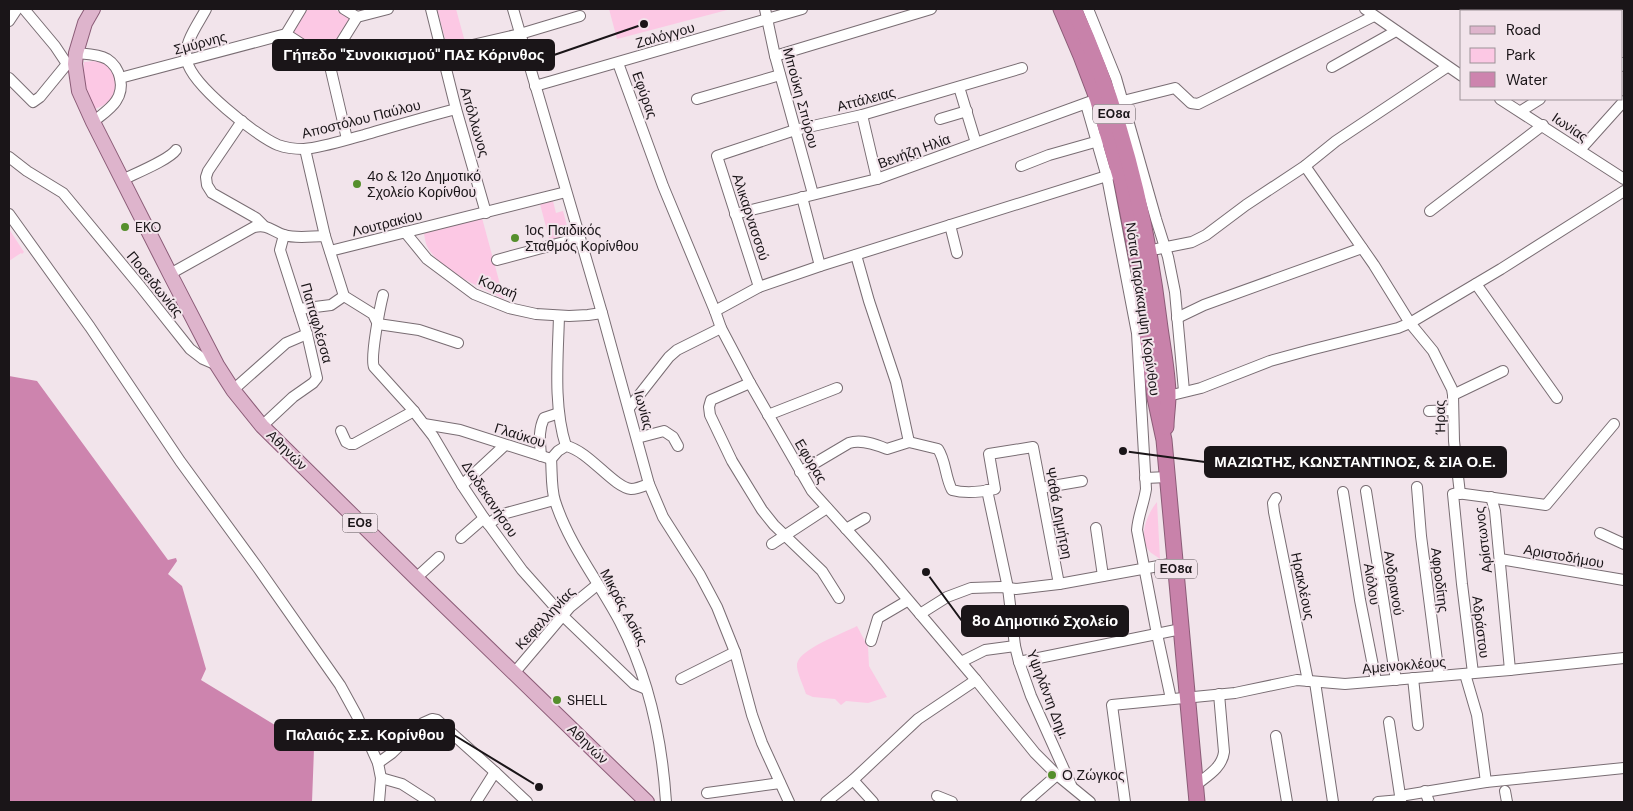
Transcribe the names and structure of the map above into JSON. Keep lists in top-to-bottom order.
{
  "streets": {
    "highway": ["ΕΟ8α", "Νότια Παράκαμψη Κορίνθου"],
    "main road": ["Αθηνών", "ΕΟ8"],
    "street": [
      "Ζαλόγγου",
      "Σμύρνης",
      "Εφύρας",
      "Μπούκη Σπύρου",
      "Αττάλειας",
      "Αποστόλου Παύλου",
      "Απόλλωνος",
      "Ιωνίας",
      "Βενήζη Ηλία",
      "Αλικαρνασσού",
      "Λουτρακίου",
      "Ποσειδωνίας",
      "Κοραή",
      "Παπαφλέσσα",
      "Ήρας",
      "Γλαύκου",
      "Δωδεκανήσου",
      "Ψαθά Δημήτρη",
      "Αρίστωνος",
      "Αριστοδήμου",
      "Αφροδίτης",
      "Ανδριανού",
      "Αιόλου",
      "Ηρακλέους",
      "Μικράς Ασίας",
      "Κεφαλληνίας",
      "Αδράστου",
      "Αμεινοκλέους",
      "Υψηλάντη Δημ."
    ]
  },
  "crossings": [
    ["Ζαλόγγου", "Εφύρας"],
    ["Ζαλόγγου", "Μπούκη Σπύρου"],
    ["Ζαλόγγου", "Ιωνίας"],
    ["Σμύρνης", "Αποστόλου Παύλου"],
    ["Εφύρας", "Υψηλάντη Δημ."],
    ["Μπούκη Σπύρου", "Αττάλειας"],
    ["Μπούκη Σπύρου", "Βενήζη Ηλία"],
    ["Αττάλειας", "Αλικαρνασσού"],
    ["Αποστόλου Παύλου", "Απόλλωνος"],
    ["Απόλλωνος", "Λουτρακίου"],
    ["Ιωνίας", "Λουτρακίου"],
    ["Ιωνίας", "Κοραή"],
    ["Ιωνίας", "Γλαύκου"],
    ["Βενήζη Ηλία", "Αλικαρνασσού"],
    ["Βενήζη Ηλία", "Νότια Παράκαμψη Κορίνθου"],
    ["Λουτρακίου", "Κοραή"],
    ["Ποσειδωνίας", "Αθηνών"],
    ["Νότια Παράκαμψη Κορίνθου", "Αμεινοκλέους"],
    ["Παπαφλέσσα", "Αθηνών"],
    ["Ήρας", "Αδράστου"],
    ["Γλαύκου", "Δωδεκανήσου"],
    ["Γλαύκου", "Μικράς Ασίας"],
    ["Αθηνών", "Κεφαλληνίας"],
    ["Δωδεκανήσου", "Μικράς Ασίας"],
    ["Δωδεκανήσου", "Κεφαλληνίας"],
    ["Ψαθά Δημήτρη", "Υψηλάντη Δημ."],
    ["Αρίστωνος", "Αριστοδήμου"],
    ["Αρίστωνος", "Αμεινοκλέους"],
    ["Αφροδίτης", "Αμεινοκλέους"],
    ["Ανδριανού", "Αμεινοκλέους"],
    ["Αιόλου", "Αμεινοκλέους"],
    ["Ηρακλέους", "Αμεινοκλέους"],
    ["Μικράς Ασίας", "Κεφαλληνίας"],
    ["Αδράστου", "Αμεινοκλέους"]
  ],
  "places": [
    "Γήπεδο \"Συνοικισμού\" ΠΑΣ Κόρινθος",
    "4ο & 12ο Δημοτικό Σχολείο Κορίνθου",
    "EKO",
    "1ος Παιδικός Σταθμός Κορίνθου",
    "ΜΑΖΙΩΤΗΣ, ΚΩΝΣΤΑΝΤΙΝΟΣ, & ΣΙΑ Ο.Ε.",
    "8ο Δημοτικό Σχολείο",
    "SHELL",
    "Ο Ζώγκος",
    "Παλαιός Σ.Σ. Κορίνθου"
  ],
  "legend": ["Road", "Park", "Water"]
}
